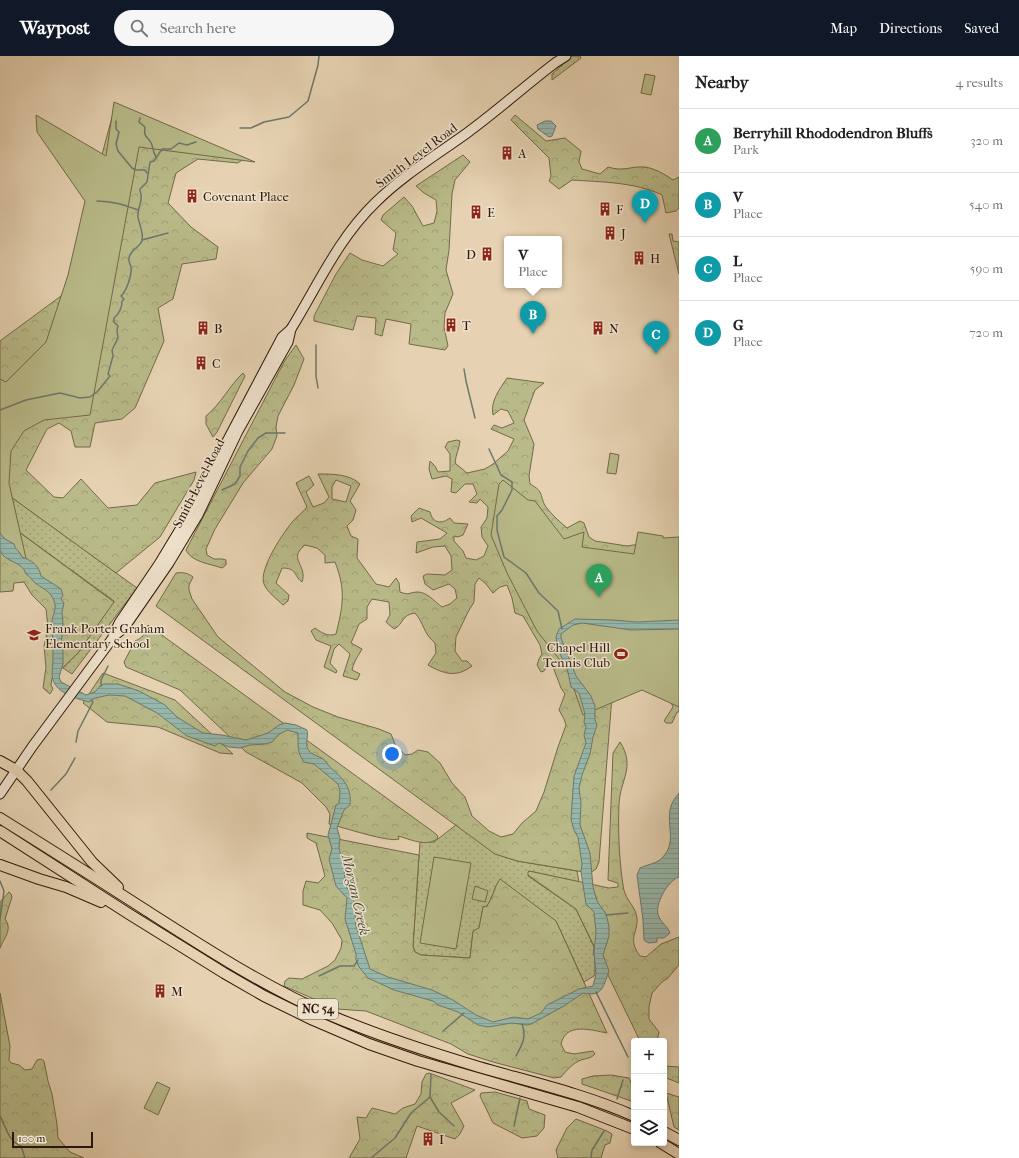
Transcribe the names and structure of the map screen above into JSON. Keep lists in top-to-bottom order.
{
  "streets": {
    "highway": ["NC 54"],
    "main road": ["Smith Level Road"]
  },
  "water": ["Morgan Creek"],
  "places": {
    "building": [
      "A",
      "Covenant Place",
      "F",
      "E",
      "J",
      "D",
      "H",
      "T",
      "B",
      "N",
      "C",
      "M",
      "I"
    ],
    "school or university": ["Frank Porter Graham Elementary School"],
    "sports": ["Chapel Hill Tennis Club"]
  },
  "scale_bar": "100 m",
  "page": {
    "header": "Waypost",
    "search": "Search here",
    "nav": ["Map", "Directions", "Saved"],
    "heading": ["Nearby", "4 results"],
    "list": [
      {
        "mark": "A",
        "name": "Berryhill Rhododendron Bluffs",
        "note": "Park",
        "value": "320 m"
      },
      {
        "mark": "B",
        "name": "V",
        "note": "Place",
        "value": "540 m"
      },
      {
        "mark": "C",
        "name": "L",
        "note": "Place",
        "value": "590 m"
      },
      {
        "mark": "D",
        "name": "G",
        "note": "Place",
        "value": "720 m"
      }
    ],
    "pins": [
      "D",
      "B",
      "C",
      "A"
    ],
    "popup": ["V", "Place"],
    "map_buttons": ["+", "−"],
    "scale": "100 m"
  }
}
